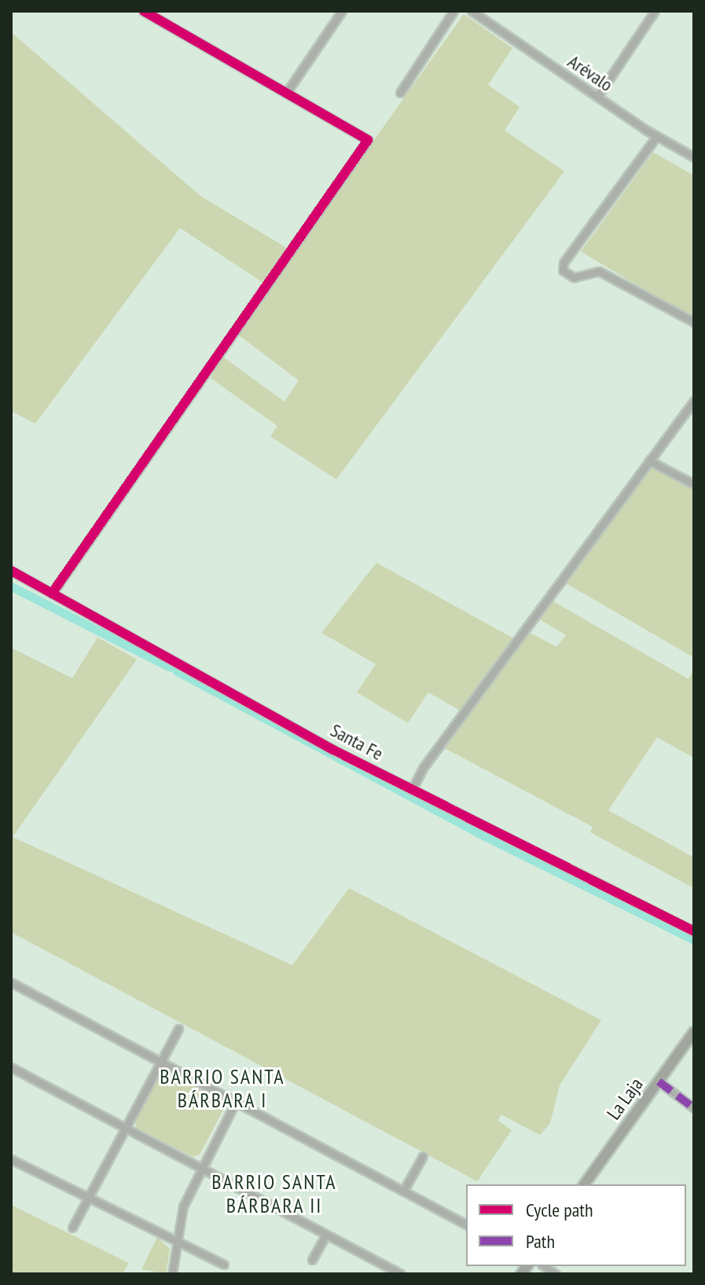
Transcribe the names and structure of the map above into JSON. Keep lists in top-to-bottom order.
{
  "streets": {
    "main road": ["La Laja"],
    "street": ["Arévalo", "Santa Fe"]
  },
  "districts": ["BARRIO SANTA BÁRBARA I", "BARRIO SANTA BÁRBARA II"],
  "legend": ["Cycle path", "Path"]
}
